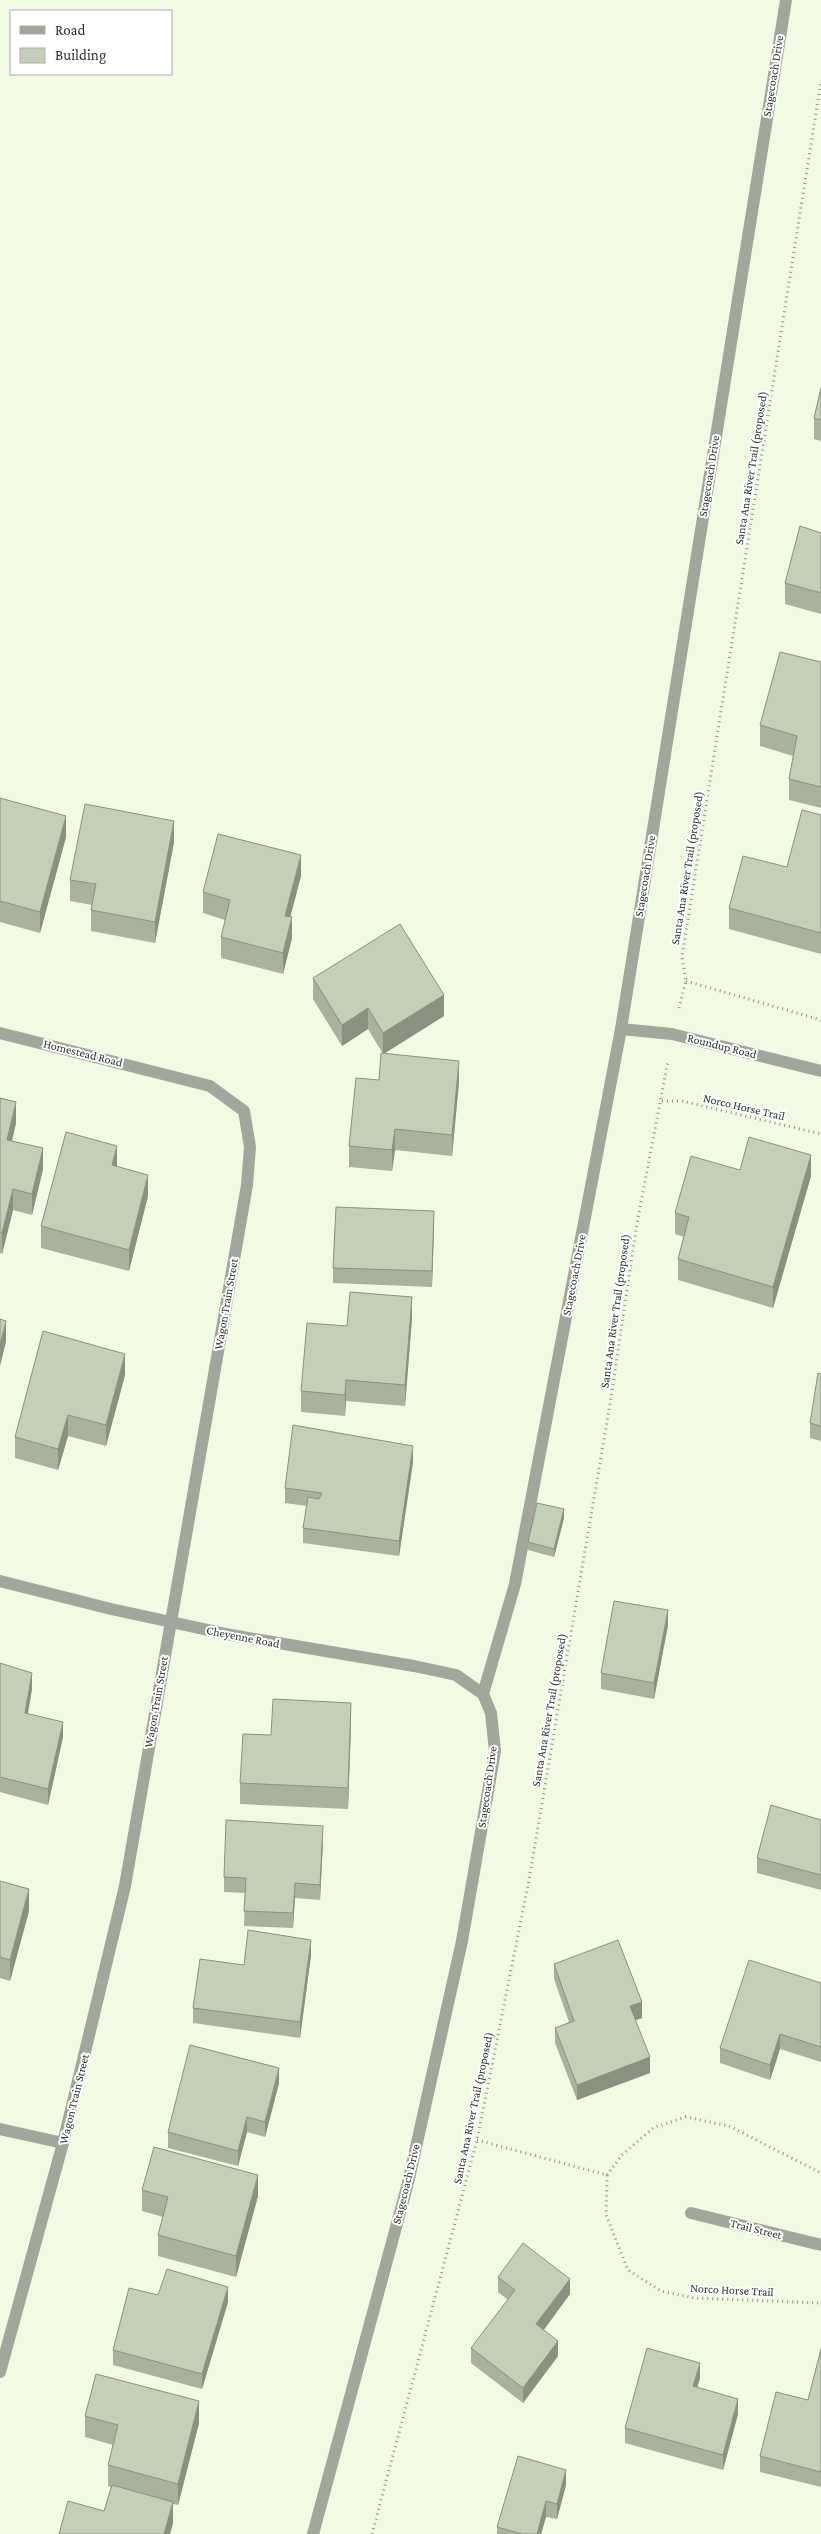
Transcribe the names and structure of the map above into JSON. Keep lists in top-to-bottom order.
{
  "streets": {
    "street": [
      "Stagecoach Drive",
      "Roundup Road",
      "Homestead Road",
      "Wagon Train Street",
      "Cheyenne Road",
      "Trail Street"
    ],
    "path": ["Santa Ana River Trail (proposed)", "Norco Horse Trail"]
  },
  "crossings": [
    ["Stagecoach Drive", "Roundup Road"],
    ["Stagecoach Drive", "Cheyenne Road"],
    ["Santa Ana River Trail (proposed)", "Roundup Road"],
    ["Santa Ana River Trail (proposed)", "Norco Horse Trail"],
    ["Homestead Road", "Wagon Train Street"],
    ["Wagon Train Street", "Cheyenne Road"]
  ],
  "legend": ["Road", "Building"]
}
